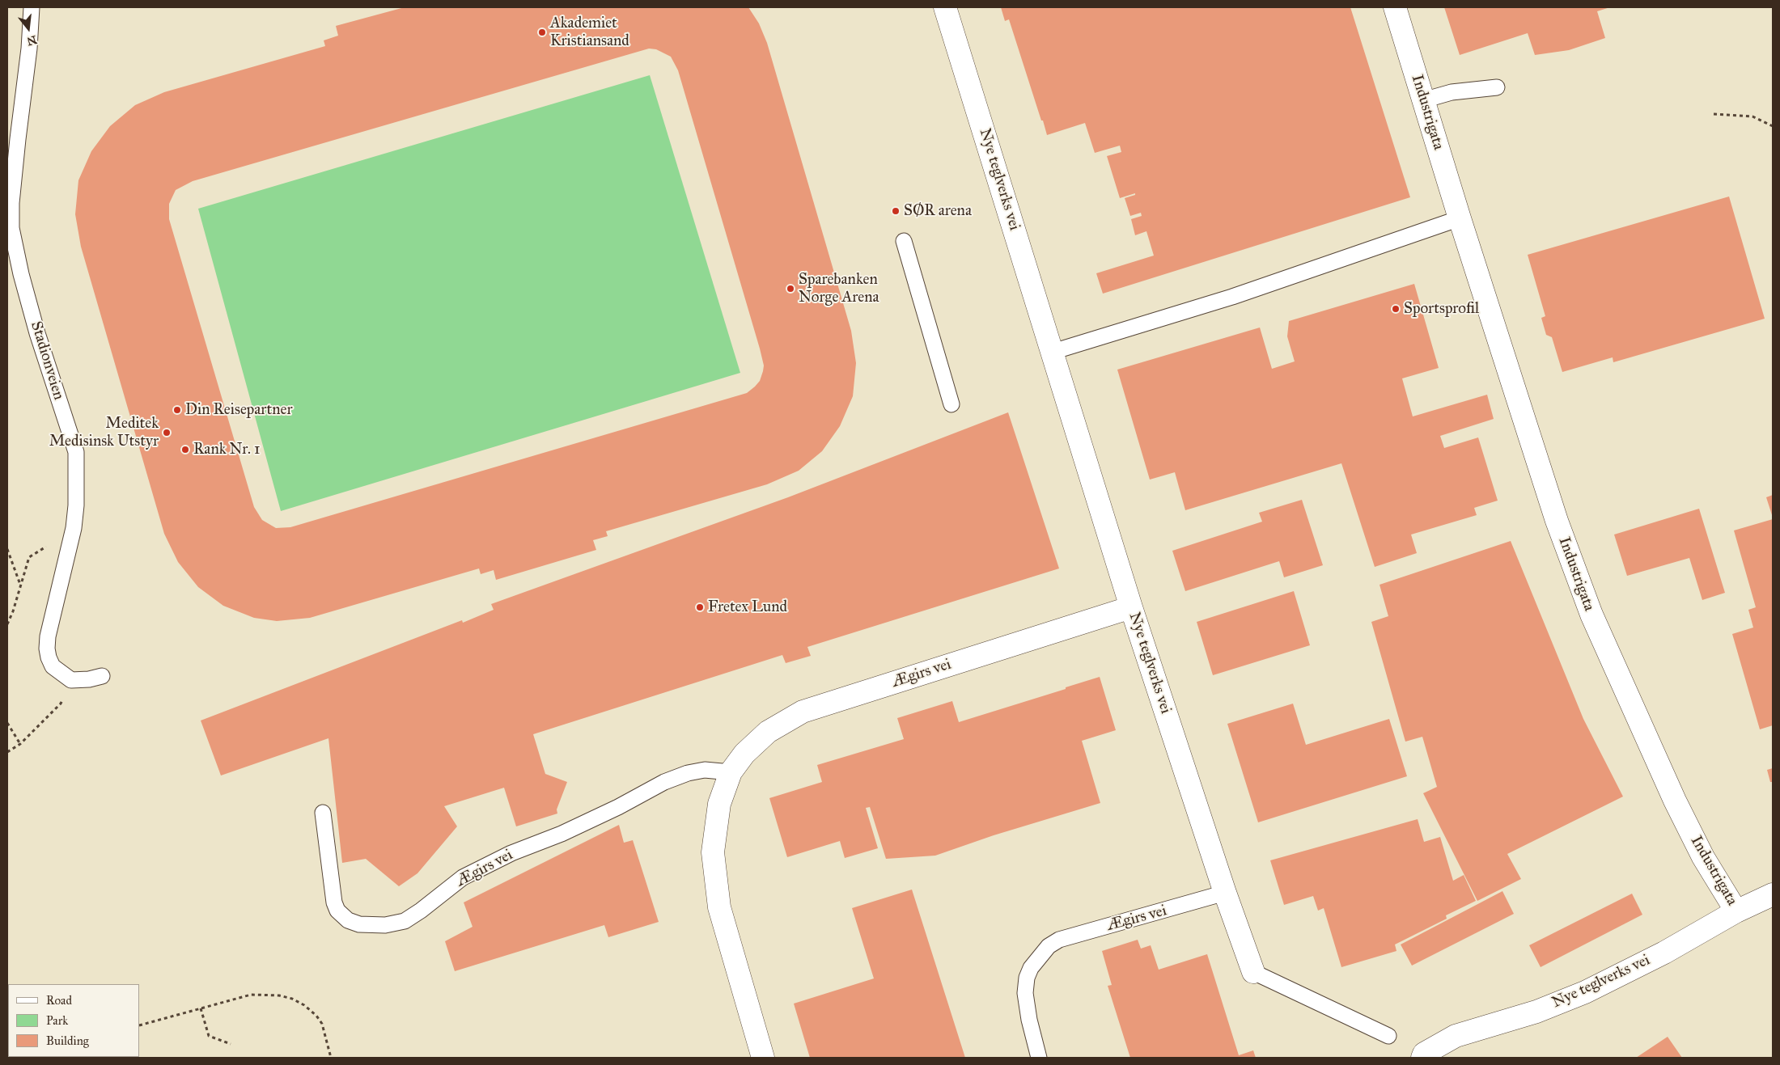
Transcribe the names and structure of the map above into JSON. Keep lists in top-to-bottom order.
{
  "streets": {
    "street": ["Industrigata", "Nye teglverks vei", "Ægirs vei"],
    "lane": ["Stadionveien"]
  },
  "crossings": [
    ["Industrigata", "Nye teglverks vei"],
    ["Nye teglverks vei", "Ægirs vei"]
  ],
  "places": [
    "Akademiet Kristiansand",
    "SØR arena",
    "Sparebanken Norge Arena",
    "Sportsprofil",
    "Din Reisepartner",
    "Meditek Medisinsk Utstyr",
    "Rank Nr. 1",
    "Fretex Lund"
  ],
  "legend": ["Road", "Park", "Building"],
  "north": "bottom"
}
